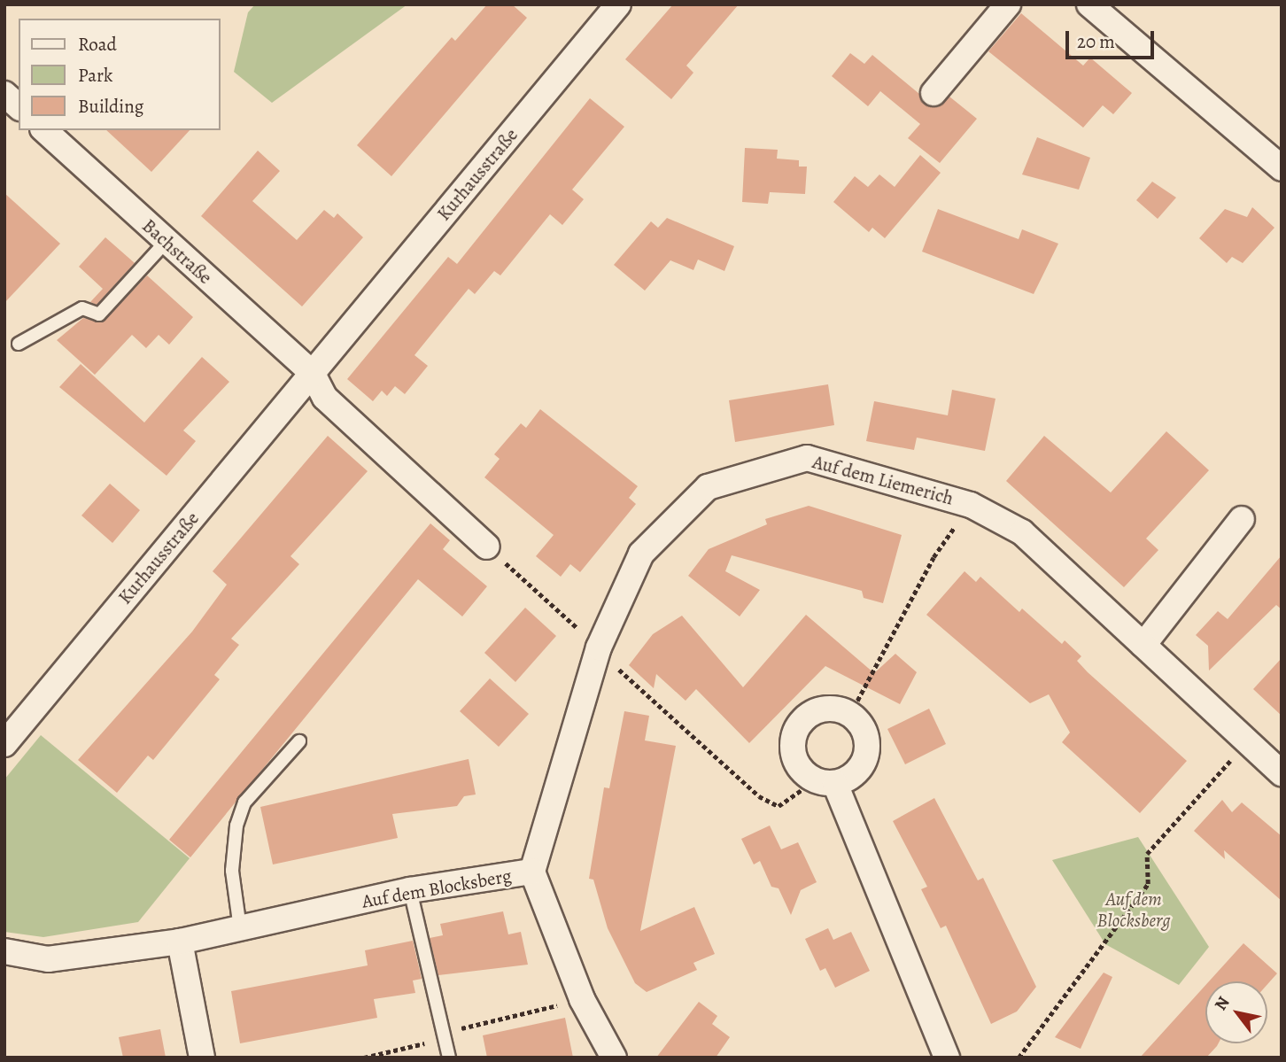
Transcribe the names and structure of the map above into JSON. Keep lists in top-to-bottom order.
{
  "streets": {
    "street": [
      "Kurhausstraße",
      "Bachstraße",
      "Auf dem Liemerich",
      "Auf dem Blocksberg"
    ]
  },
  "crossings": [
    ["Kurhausstraße", "Bachstraße"],
    ["Auf dem Liemerich", "Auf dem Blocksberg"]
  ],
  "parks": ["Auf dem Blocksberg"],
  "legend": ["Road", "Park", "Building"],
  "scale_bar": "20 m",
  "north": "top left"
}
